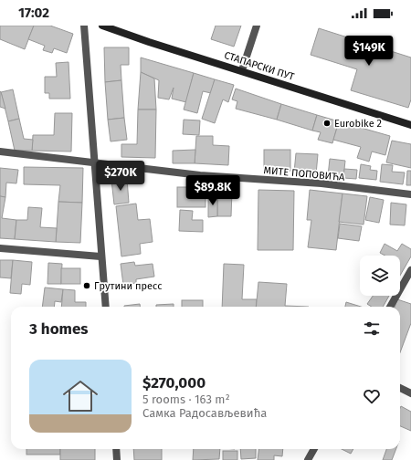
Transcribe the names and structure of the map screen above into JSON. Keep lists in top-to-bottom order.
{
  "streets": {
    "main road": ["СТАПАРСКИ ПУТ"],
    "street": ["МИТЕ ПОПОВИЋА"]
  },
  "places": ["Eurobike 2", "Грутини пресс"],
  "page": {
    "status": "17:02",
    "price": ["$149K", "$270K", "$89.8K"],
    "heading": "3 homes",
    "list": [
      {
        "name": "$270,000",
        "note": "5 rooms · 163 m² · Самка Радосављевића"
      }
    ]
  }
}
